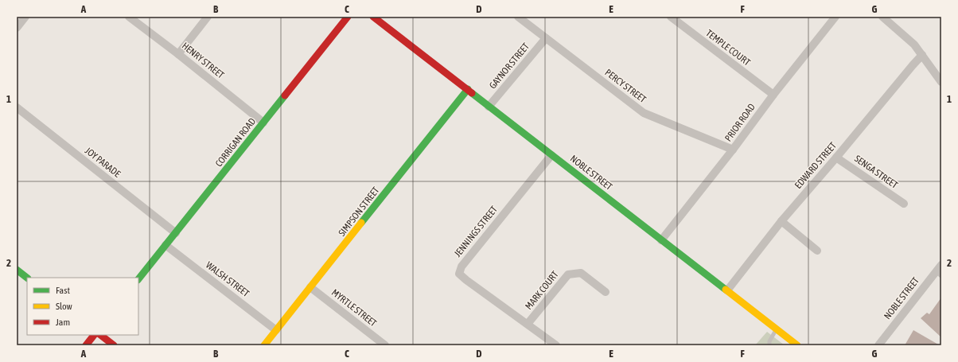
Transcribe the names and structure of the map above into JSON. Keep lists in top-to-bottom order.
{
  "streets": {
    "street": [
      "TEMPLE COURT",
      "HENRY STREET",
      "GAYNOR STREET",
      "PERCY STREET",
      "PRIOR ROAD",
      "CORRIGAN ROAD",
      "JOY PARADE",
      "EDWARD STREET",
      "SENGA STREET",
      "NOBLE STREET",
      "SIMPSON STREET",
      "JENNINGS STREET",
      "WALSH STREET",
      "MARK COURT",
      "MYRTLE STREET"
    ]
  },
  "crossings": [
    ["TEMPLE COURT", "PRIOR ROAD"],
    ["HENRY STREET", "CORRIGAN ROAD"],
    ["GAYNOR STREET", "PERCY STREET"],
    ["GAYNOR STREET", "NOBLE STREET"],
    ["PERCY STREET", "PRIOR ROAD"],
    ["PRIOR ROAD", "NOBLE STREET"],
    ["CORRIGAN ROAD", "JOY PARADE"],
    ["CORRIGAN ROAD", "WALSH STREET"],
    ["EDWARD STREET", "SENGA STREET"],
    ["EDWARD STREET", "NOBLE STREET"],
    ["NOBLE STREET", "SIMPSON STREET"],
    ["NOBLE STREET", "JENNINGS STREET"],
    ["SIMPSON STREET", "WALSH STREET"],
    ["SIMPSON STREET", "MYRTLE STREET"],
    ["JENNINGS STREET", "MARK COURT"]
  ],
  "legend": ["Fast", "Slow", "Jam"],
  "grid": {
    "columns": [
      "A",
      "B",
      "C",
      "D",
      "E",
      "F",
      "G"
    ],
    "rows": ["1", "2"]
  }
}
